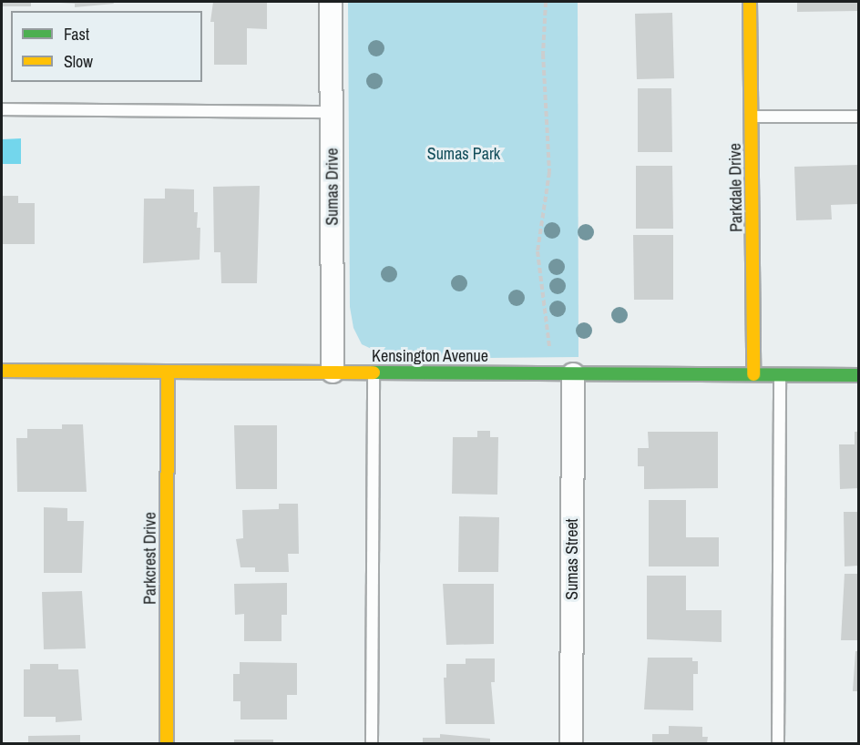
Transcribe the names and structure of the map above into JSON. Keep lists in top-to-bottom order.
{
  "streets": {
    "street": [
      "Sumas Drive",
      "Parkdale Drive",
      "Kensington Avenue",
      "Parkcrest Drive",
      "Sumas Street"
    ]
  },
  "crossings": [
    ["Sumas Drive", "Kensington Avenue"],
    ["Parkdale Drive", "Kensington Avenue"],
    ["Kensington Avenue", "Parkcrest Drive"],
    ["Kensington Avenue", "Sumas Street"]
  ],
  "parks": ["Sumas Park"],
  "legend": ["Fast", "Slow"]
}
